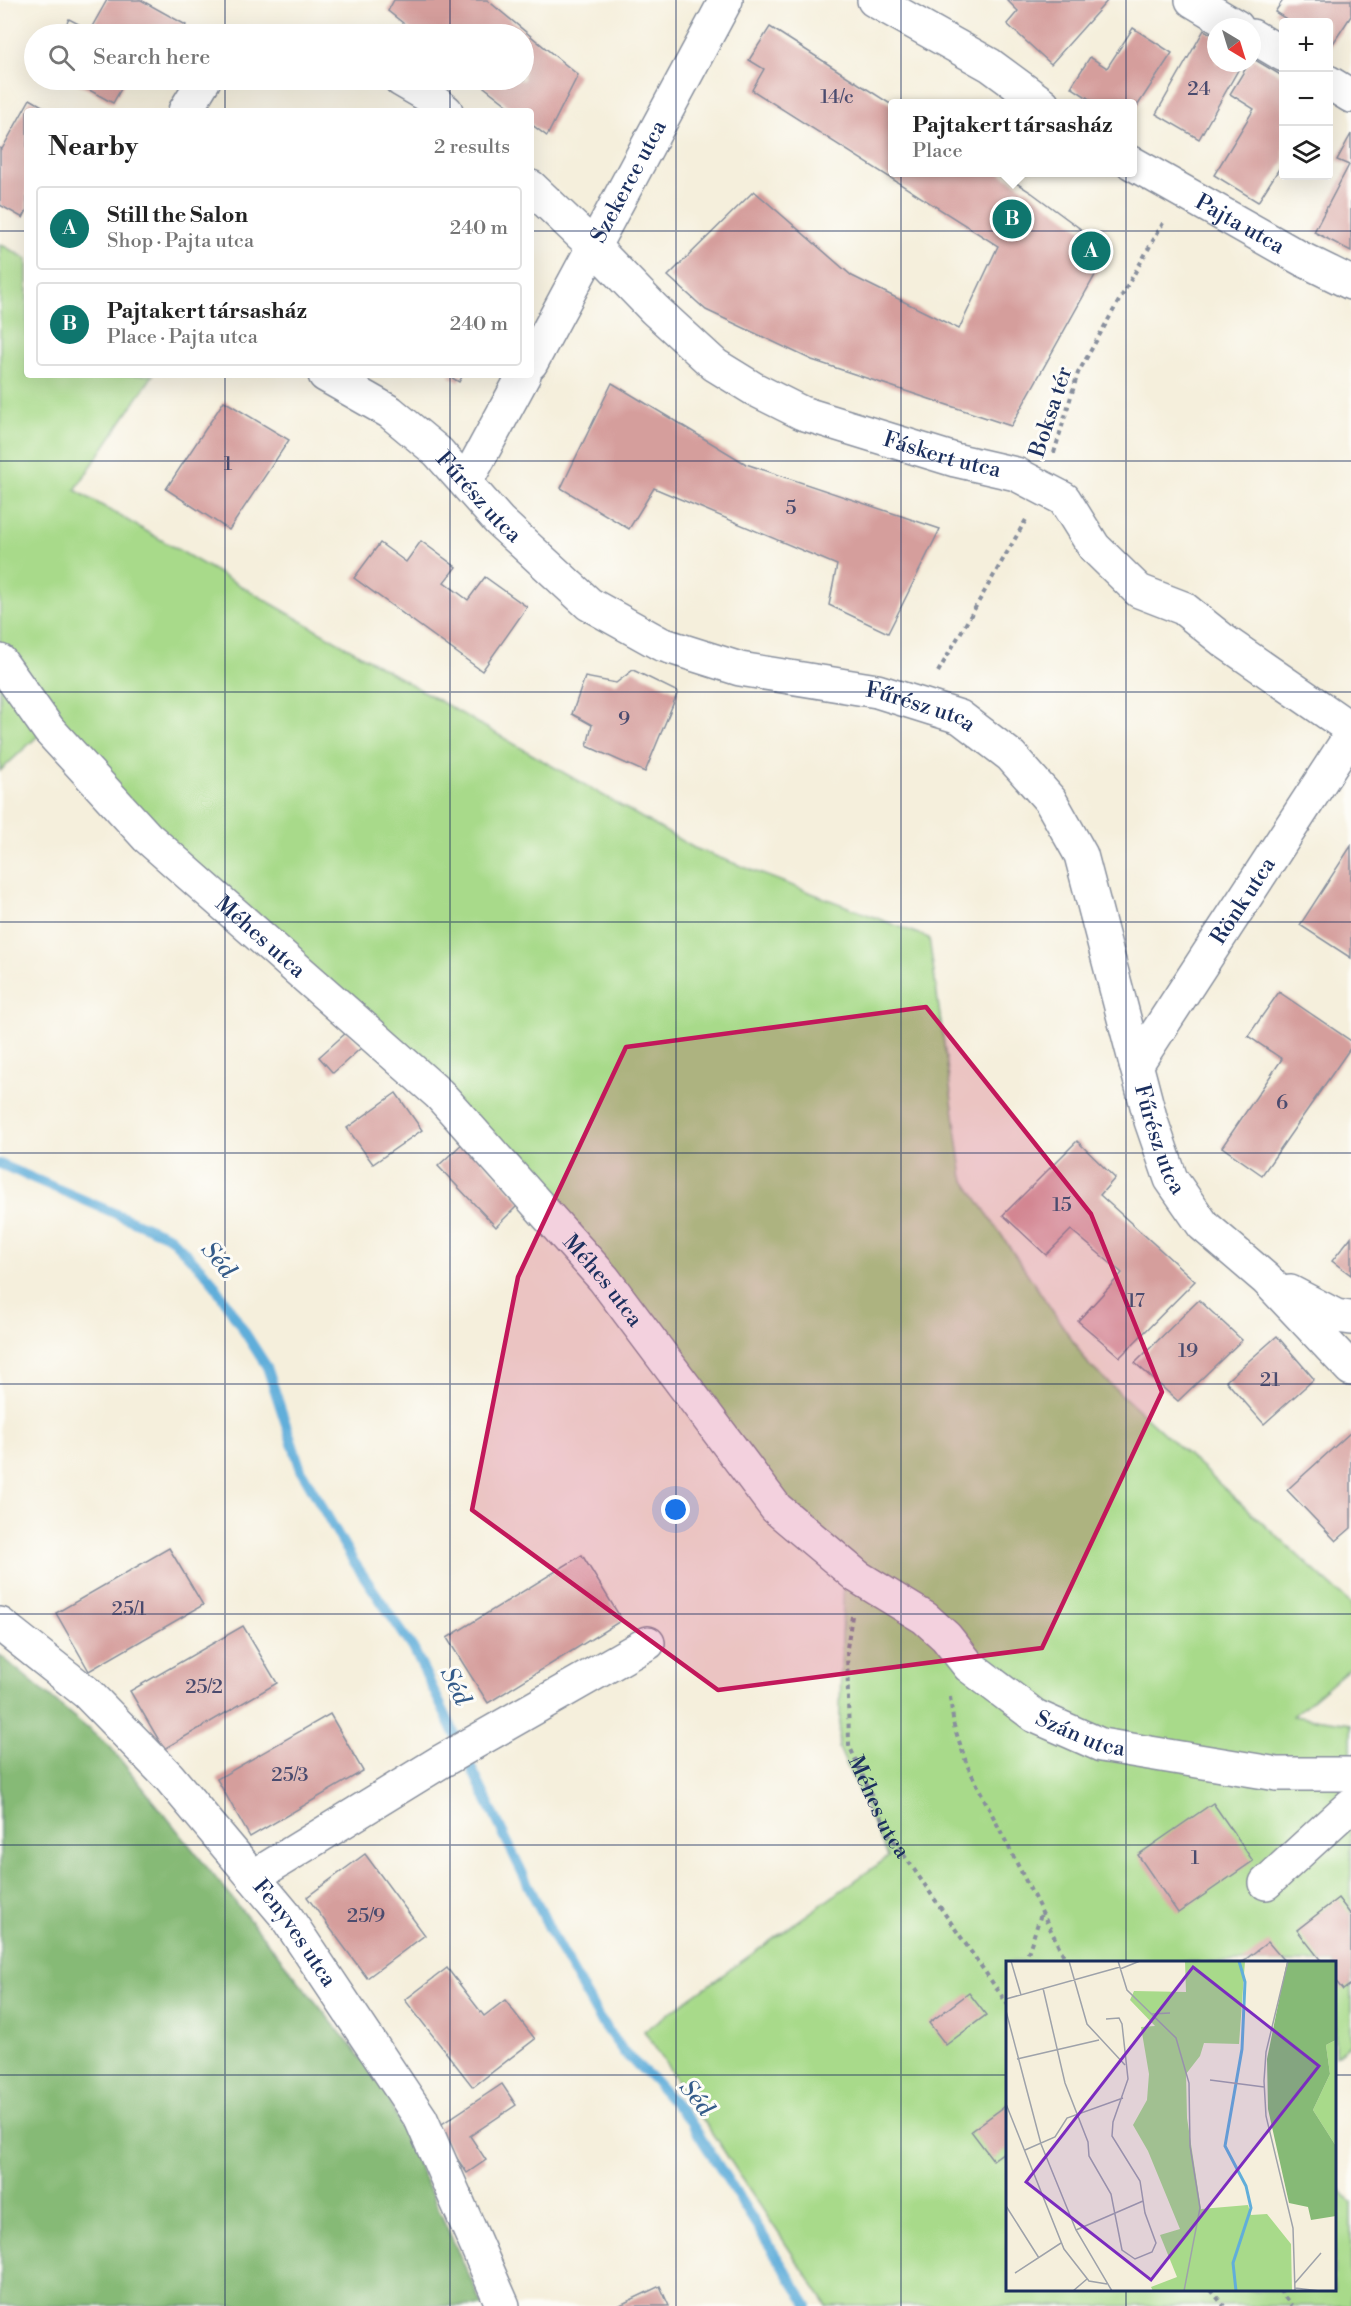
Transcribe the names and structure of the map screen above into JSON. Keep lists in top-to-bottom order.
{
  "streets": {
    "street": [
      "Szekerce utca",
      "Pajta utca",
      "Fáskert utca",
      "Fűrész utca",
      "Rönk utca",
      "Méhes utca",
      "Szán utca",
      "Fenyves utca"
    ],
    "path": ["Boksa tér"]
  },
  "crossings": [
    ["Szekerce utca", "Fáskert utca"],
    ["Pajta utca", "Boksa tér"],
    ["Boksa tér", "Fáskert utca"],
    ["Boksa tér", "Fűrész utca"],
    ["Fűrész utca", "Rönk utca"],
    ["Méhes utca", "Szán utca"]
  ],
  "water": ["Séd"],
  "house_numbers": [
    "24",
    "14/c",
    "1",
    "5",
    "9",
    "6",
    "15",
    "17",
    "19",
    "21",
    "25/1",
    "25/2",
    "25/3",
    "1",
    "25/9"
  ],
  "north": "bottom right",
  "page": {
    "map_buttons": ["+", "−"],
    "search": "Search here",
    "popup": ["Pajtakert társasház", "Place"],
    "heading": ["Nearby", "2 results"],
    "list": [
      {
        "mark": "A",
        "name": "Still the Salon",
        "note": "Shop · Pajta utca",
        "value": "240 m"
      },
      {
        "mark": "B",
        "name": "Pajtakert társasház",
        "note": "Place · Pajta utca",
        "value": "240 m"
      }
    ],
    "pins": ["B", "A"]
  }
}
